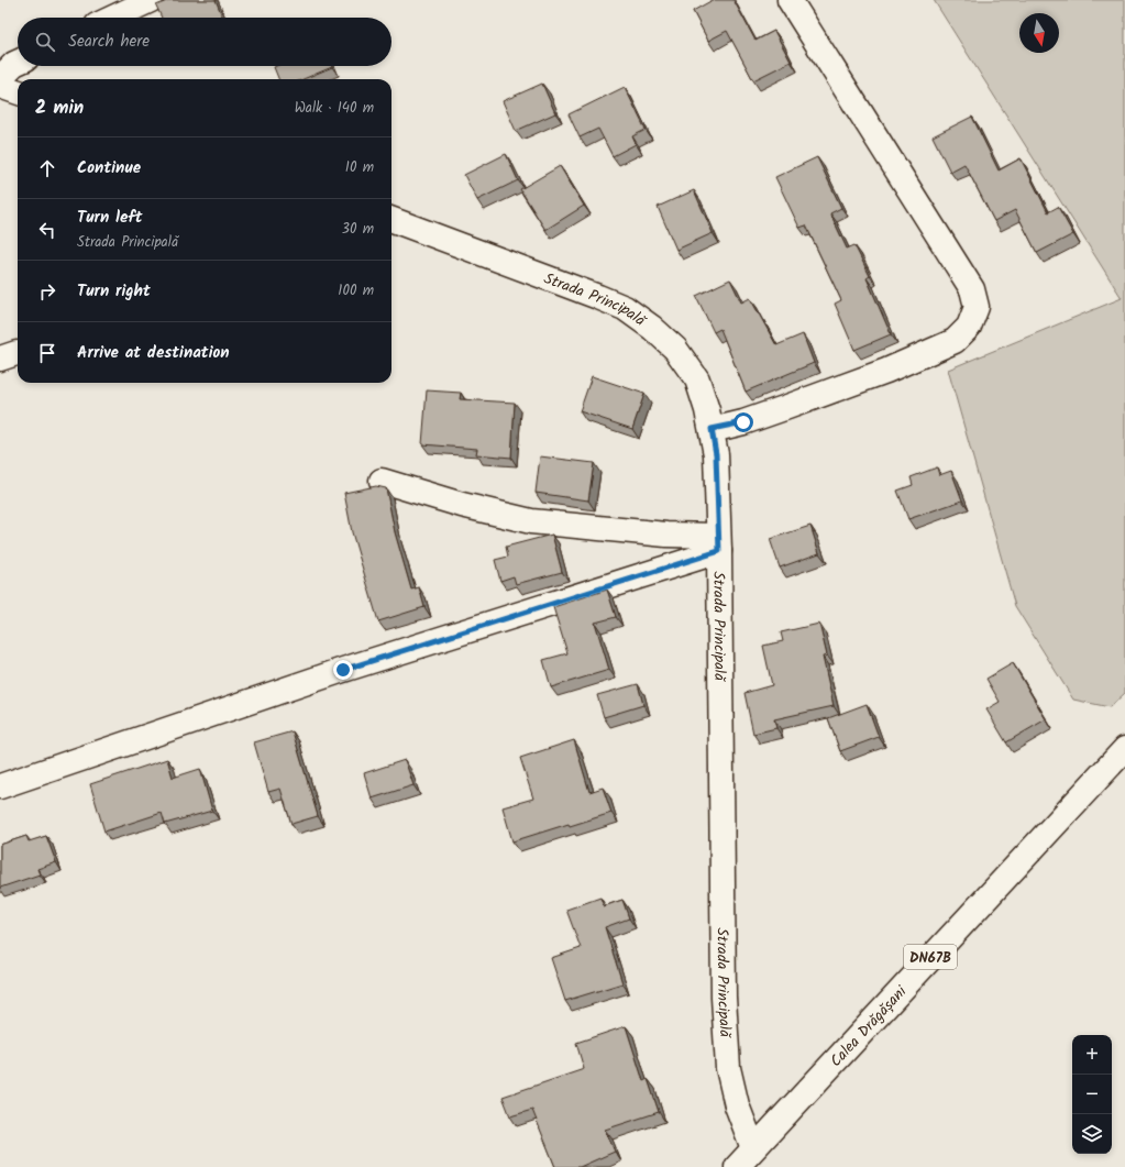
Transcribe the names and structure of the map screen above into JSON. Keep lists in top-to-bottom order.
{
  "streets": {
    "street": ["Strada Principală", "DN67B", "Calea Drăgășani"]
  },
  "crossings": [
    ["Strada Principală", "Calea Drăgășani"]
  ],
  "north": "bottom",
  "page": {
    "search": "Search here",
    "heading": ["2 min", "Walk · 140 m"],
    "list": [
      ["Continue", "10 m"],
      ["Turn left", "Strada Principală", "30 m"],
      ["Turn right", "100 m"],
      "Arrive at destination"
    ],
    "map_buttons": ["+", "−"]
  }
}
